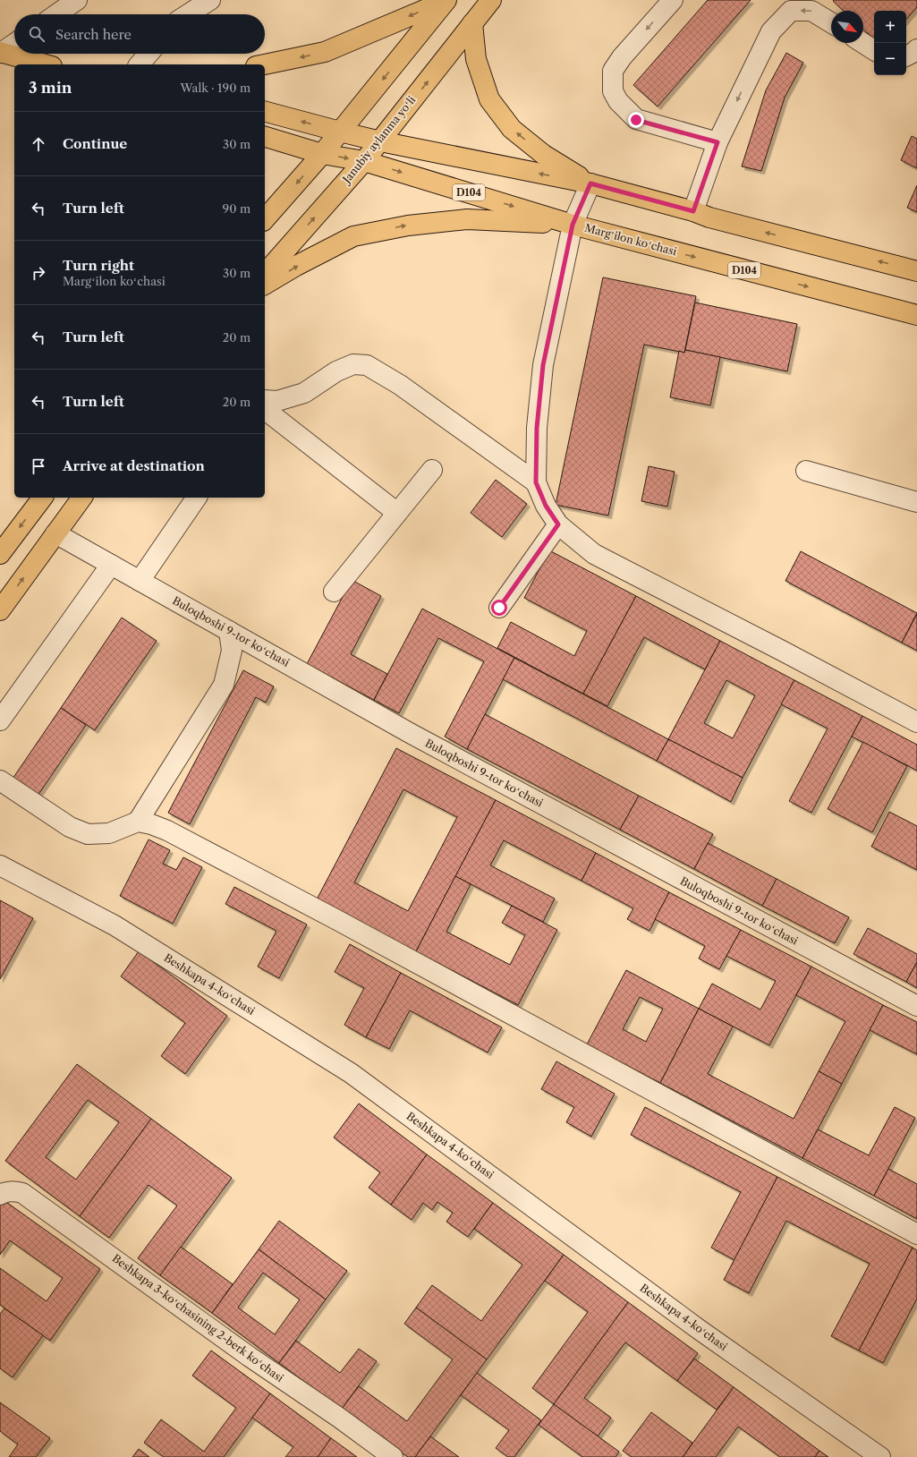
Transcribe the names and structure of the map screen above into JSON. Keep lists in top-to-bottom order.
{
  "streets": {
    "main road": ["Janubiy aylanma yoʻli", "D104", "Margʻilon koʻchasi"],
    "street": ["Buloqboshi 9-tor koʻchasi", "Beshkapa 4-koʻchasi", "Beshkapa 3-koʻchasining 2-berk koʻchasi"]
  },
  "crossings": [
    ["Janubiy aylanma yoʻli", "Margʻilon koʻchasi"]
  ],
  "north": "bottom right",
  "page": {
    "map_buttons": ["+", "−"],
    "search": "Search here",
    "heading": ["3 min", "Walk · 190 m"],
    "list": [
      ["Continue", "30 m"],
      ["Turn left", "90 m"],
      ["Turn right", "Margʻilon koʻchasi", "30 m"],
      ["Turn left", "20 m"],
      ["Turn left", "20 m"],
      "Arrive at destination"
    ]
  }
}
